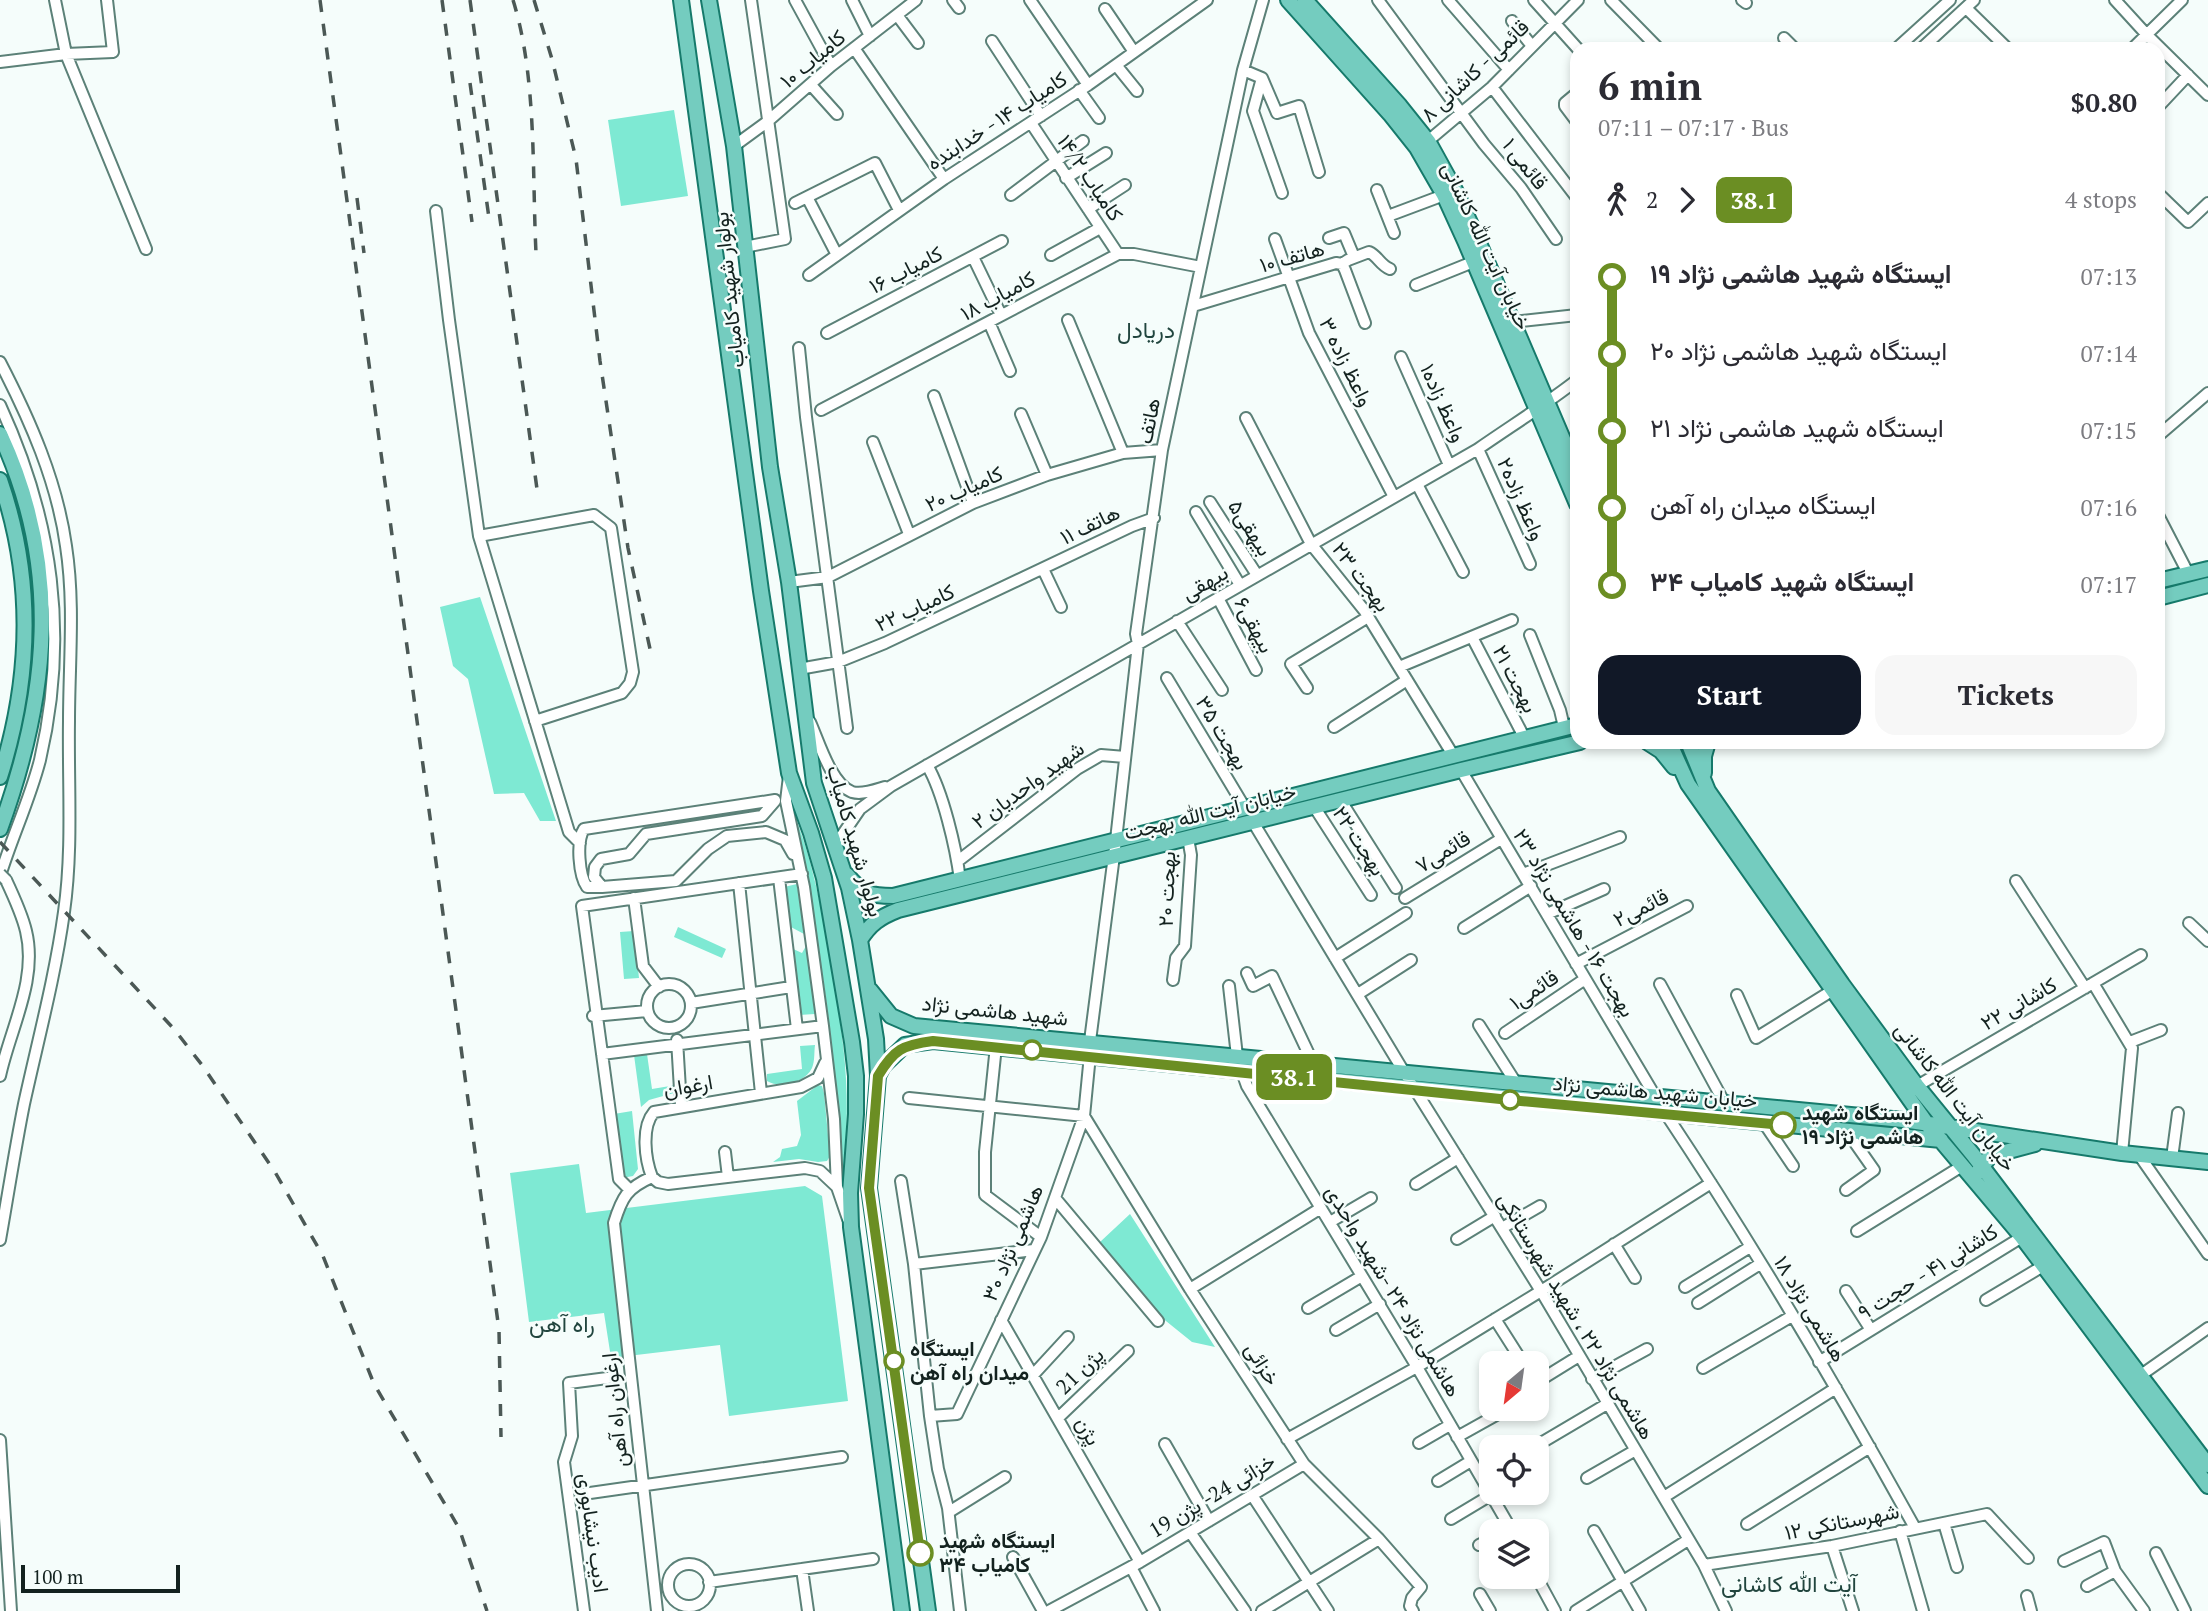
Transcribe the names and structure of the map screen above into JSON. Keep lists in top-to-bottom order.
{
  "streets": {
    "main road": [
      "خیابان آیت الله کاشانی",
      "بولوار شهید کامیاب",
      "خیابان آیت الله بهجت",
      "شهید هاشمی نژاد",
      "خیابان شهید هاشمی نژاد"
    ],
    "street": [
      "کامیاب ۱۰",
      "قائمی - کاشانی ۸",
      "کامیاب ۱۴ - خدابنده",
      "قائمی ۱",
      "کامیاب ۱۴/۲",
      "هاتف ۱۰",
      "کامیاب ۱۶",
      "کامیاب ۱۸",
      "واعظ زاده ۳",
      "واعظ زاده۱",
      "هاتف",
      "کامیاب ۲۰",
      "واعظ زاده۲",
      "هاتف ۱۱",
      "بیهقی۵",
      "بهجت ۲۳",
      "بیهقی",
      "کامیاب ۲۲",
      "بیهقی۶",
      "بهجت ۲۱",
      "بهجت ۳۵",
      "شهید واحدیان ۲",
      "بهجت ۲۲",
      "قائمی۷",
      "بهجت ۲۰",
      "قائمی۲",
      "بهجت ۱۶ - هاشمی نژاد ۲۳",
      "قائمی۱",
      "کاشانی ۲۲",
      "ارغوان",
      "هاشمی نژاد ۳۰",
      "کاشانی ۴۱ - حجت ۹",
      "هاشمی نژاد ۲۴ -شهید واحدی",
      "هاشمی نژاد ۱۸",
      "هاشمی نژاد ۲۲ ، شهید شهرستانکی",
      "خزائی",
      "پژن 21",
      "ارغوان راه آهن",
      "پژن",
      "خزائی 24- پژن 19",
      "شهرستانکی ۱۲",
      "ادیب نیشابوری"
    ]
  },
  "crossings": [
    ["کامیاب ۱۰", "بولوار شهید کامیاب"],
    ["قائمی - کاشانی ۸", "قائمی ۱"],
    ["قائمی - کاشانی ۸", "خیابان آیت الله کاشانی"],
    ["کامیاب ۱۴ - خدابنده", "کامیاب ۱۴/۲"],
    ["کامیاب ۱۴/۲", "کامیاب ۱۸"],
    ["خیابان آیت الله کاشانی", "بیهقی"],
    ["خیابان آیت الله کاشانی", "کاشانی ۲۲"],
    ["خیابان آیت الله کاشانی", "خیابان شهید هاشمی نژاد"],
    ["خیابان آیت الله کاشانی", "کاشانی ۴۱ - حجت ۹"],
    ["هاتف ۱۰", "واعظ زاده ۳"],
    ["هاتف ۱۰", "هاتف"],
    ["بولوار شهید کامیاب", "کامیاب ۲۰"],
    ["بولوار شهید کامیاب", "کامیاب ۲۲"],
    ["بولوار شهید کامیاب", "خیابان آیت الله بهجت"],
    ["بولوار شهید کامیاب", "شهید هاشمی نژاد"],
    ["واعظ زاده ۳", "بیهقی"],
    ["واعظ زاده۱", "بیهقی"],
    ["هاتف", "کامیاب ۲۰"],
    ["هاتف", "هاتف ۱۱"],
    ["هاتف", "بیهقی"],
    ["هاتف", "شهید واحدیان ۲"],
    ["هاتف", "خیابان آیت الله بهجت"],
    ["هاتف", "شهید هاشمی نژاد"],
    ["هاتف", "خیابان شهید هاشمی نژاد"],
    ["هاتف", "هاشمی نژاد ۳۰"],
    ["واعظ زاده۲", "بیهقی"],
    ["هاتف ۱۱", "کامیاب ۲۲"],
    ["بیهقی۵", "بیهقی"],
    ["بهجت ۲۳", "بیهقی"],
    ["بهجت ۲۳", "خیابان آیت الله بهجت"],
    ["بیهقی", "بیهقی۶"],
    ["بهجت ۲۱", "خیابان آیت الله بهجت"],
    ["بهجت ۳۵", "خیابان آیت الله بهجت"],
    ["خیابان آیت الله بهجت", "بهجت ۲۲"],
    ["خیابان آیت الله بهجت", "بهجت ۲۰"],
    ["خیابان آیت الله بهجت", "بهجت ۱۶ - هاشمی نژاد ۲۳"],
    ["خیابان آیت الله بهجت", "هاشمی نژاد ۲۲ ، شهید شهرستانکی"],
    ["قائمی۷", "بهجت ۱۶ - هاشمی نژاد ۲۳"],
    ["قائمی۲", "بهجت ۱۶ - هاشمی نژاد ۲۳"],
    ["بهجت ۱۶ - هاشمی نژاد ۲۳", "قائمی۱"],
    ["بهجت ۱۶ - هاشمی نژاد ۲۳", "خیابان شهید هاشمی نژاد"],
    ["شهید هاشمی نژاد", "خیابان شهید هاشمی نژاد"],
    ["شهید هاشمی نژاد", "هاشمی نژاد ۳۰"],
    ["خیابان شهید هاشمی نژاد", "هاشمی نژاد ۳۰"],
    ["خیابان شهید هاشمی نژاد", "هاشمی نژاد ۲۴ -شهید واحدی"],
    ["خیابان شهید هاشمی نژاد", "هاشمی نژاد ۱۸"],
    ["خیابان شهید هاشمی نژاد", "هاشمی نژاد ۲۲ ، شهید شهرستانکی"],
    ["هاشمی نژاد ۳۰", "خزائی"],
    ["هاشمی نژاد ۳۰", "پژن"],
    ["کاشانی ۴۱ - حجت ۹", "هاشمی نژاد ۱۸"],
    ["هاشمی نژاد ۱۸", "شهرستانکی ۱۲"],
    ["هاشمی نژاد ۲۲ ، شهید شهرستانکی", "شهرستانکی ۱۲"],
    ["خزائی", "خزائی 24- پژن 19"],
    ["پژن 21", "پژن"],
    ["پژن", "خزائی 24- پژن 19"]
  ],
  "districts": ["دریادل", "راه آهن", "آیت الله کاشانی"],
  "places": ["ایستگاه شهید هاشمی نژاد ۱۹", "ایستگاه میدان راه آهن", "ایستگاه شهید کامیاب ۳۴"],
  "lines": ["bus line 38.1"],
  "scale_bar": "100 m",
  "north": "bottom left",
  "page": {
    "on_map": "38.1",
    "heading": ["6 min", "07:11 – 07:17 · Bus", "$0.80"],
    "legs": ["2", "38.1", "4 stops"],
    "list": [
      {
        "name": "ایستگاه شهید هاشمی نژاد ۱۹",
        "value": "07:13"
      },
      {
        "name": "ایستگاه شهید هاشمی نژاد ۲۰",
        "value": "07:14"
      },
      {
        "name": "ایستگاه شهید هاشمی نژاد ۲۱",
        "value": "07:15"
      },
      {
        "name": "ایستگاه میدان راه آهن",
        "value": "07:16"
      },
      {
        "name": "ایستگاه شهید کامیاب ۳۴",
        "value": "07:17"
      }
    ],
    "buttons": ["Start", "Tickets"],
    "scale": "100 m"
  }
}
